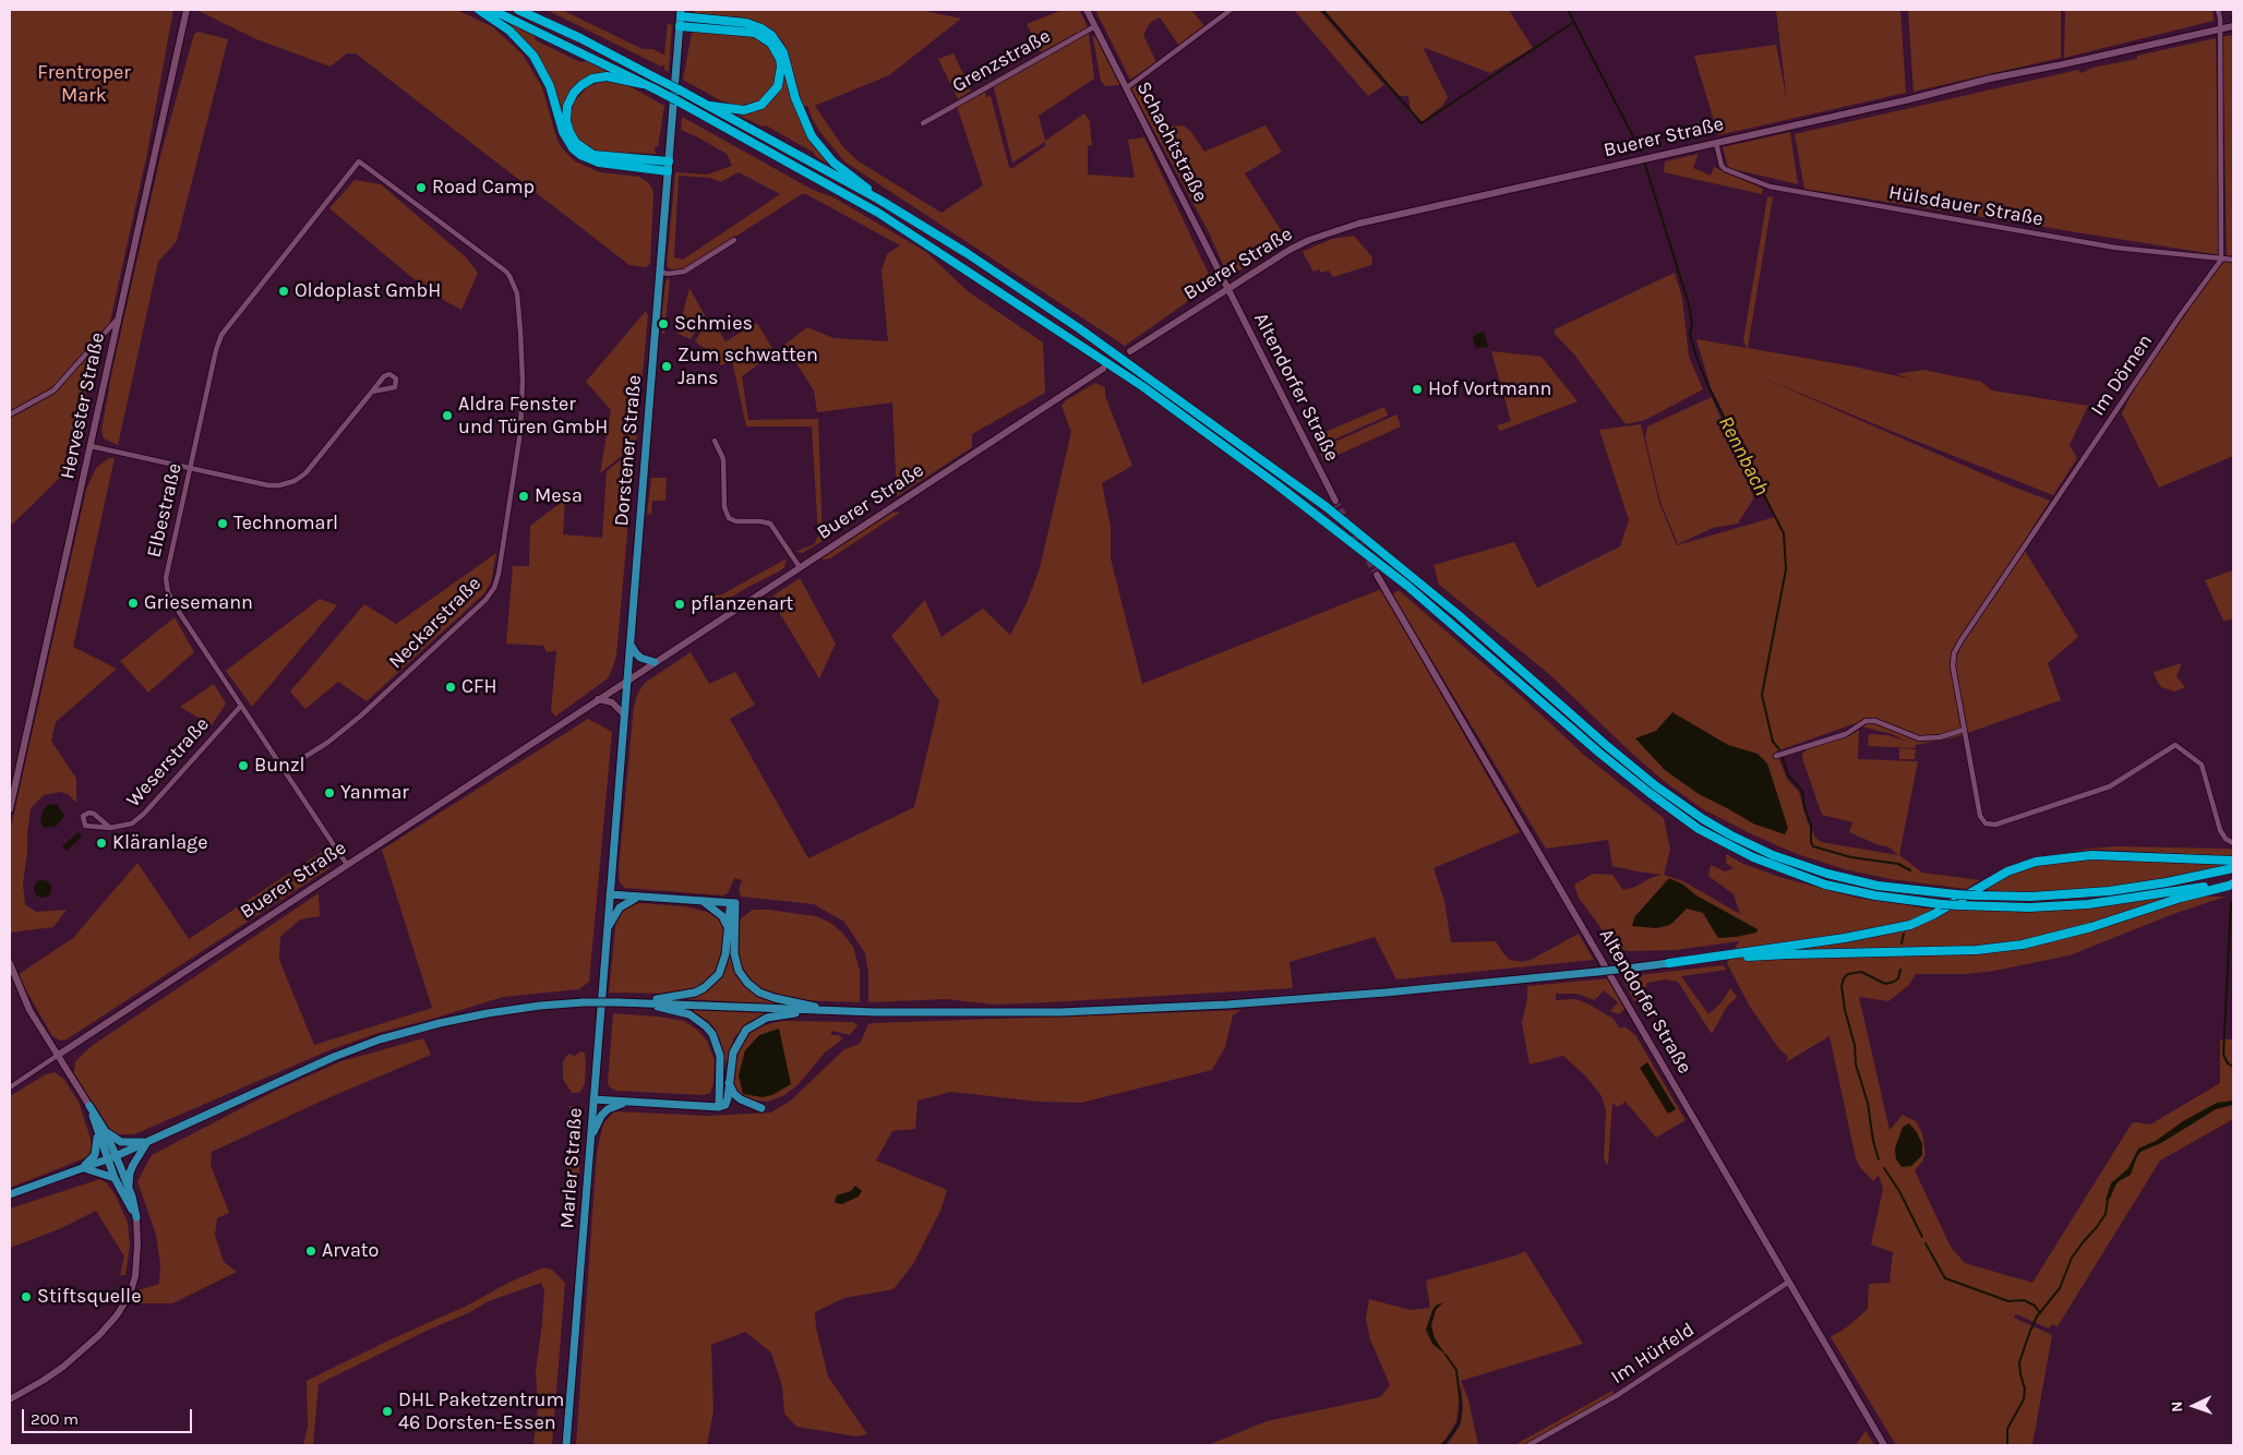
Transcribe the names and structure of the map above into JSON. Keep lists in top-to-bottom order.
{
  "streets": {
    "main road": [
      "Buerer Straße",
      "Schachtstraße",
      "Altendorfer Straße",
      "Hervester Straße",
      "Dorstener Straße",
      "Marler Straße"
    ],
    "street": [
      "Grenzstraße",
      "Hülsdauer Straße",
      "Im Dörnen",
      "Elbestraße",
      "Neckarstraße",
      "Weserstraße",
      "Im Hürfeld"
    ]
  },
  "crossings": [
    ["Grenzstraße", "Schachtstraße"],
    ["Buerer Straße", "Schachtstraße"],
    ["Buerer Straße", "Hülsdauer Straße"],
    ["Buerer Straße", "Altendorfer Straße"],
    ["Buerer Straße", "Dorstener Straße"],
    ["Buerer Straße", "Elbestraße"],
    ["Schachtstraße", "Altendorfer Straße"],
    ["Hülsdauer Straße", "Im Dörnen"],
    ["Altendorfer Straße", "Im Hürfeld"],
    ["Dorstener Straße", "Marler Straße"],
    ["Elbestraße", "Neckarstraße"],
    ["Elbestraße", "Weserstraße"]
  ],
  "water": ["Rennbach"],
  "parks": ["Frentroper Mark"],
  "places": [
    "Road Camp",
    "Oldoplast GmbH",
    "Schmies",
    "Zum schwatten Jans",
    "Hof Vortmann",
    "Aldra Fenster und Türen GmbH",
    "Mesa",
    "Technomarl",
    "Griesemann",
    "pflanzenart",
    "CFH",
    "Bunzl",
    "Yanmar",
    "Kläranlage",
    "Arvato",
    "Stiftsquelle",
    "DHL Paketzentrum 46 Dorsten-Essen"
  ],
  "scale_bar": "200 m",
  "north": "left"
}
